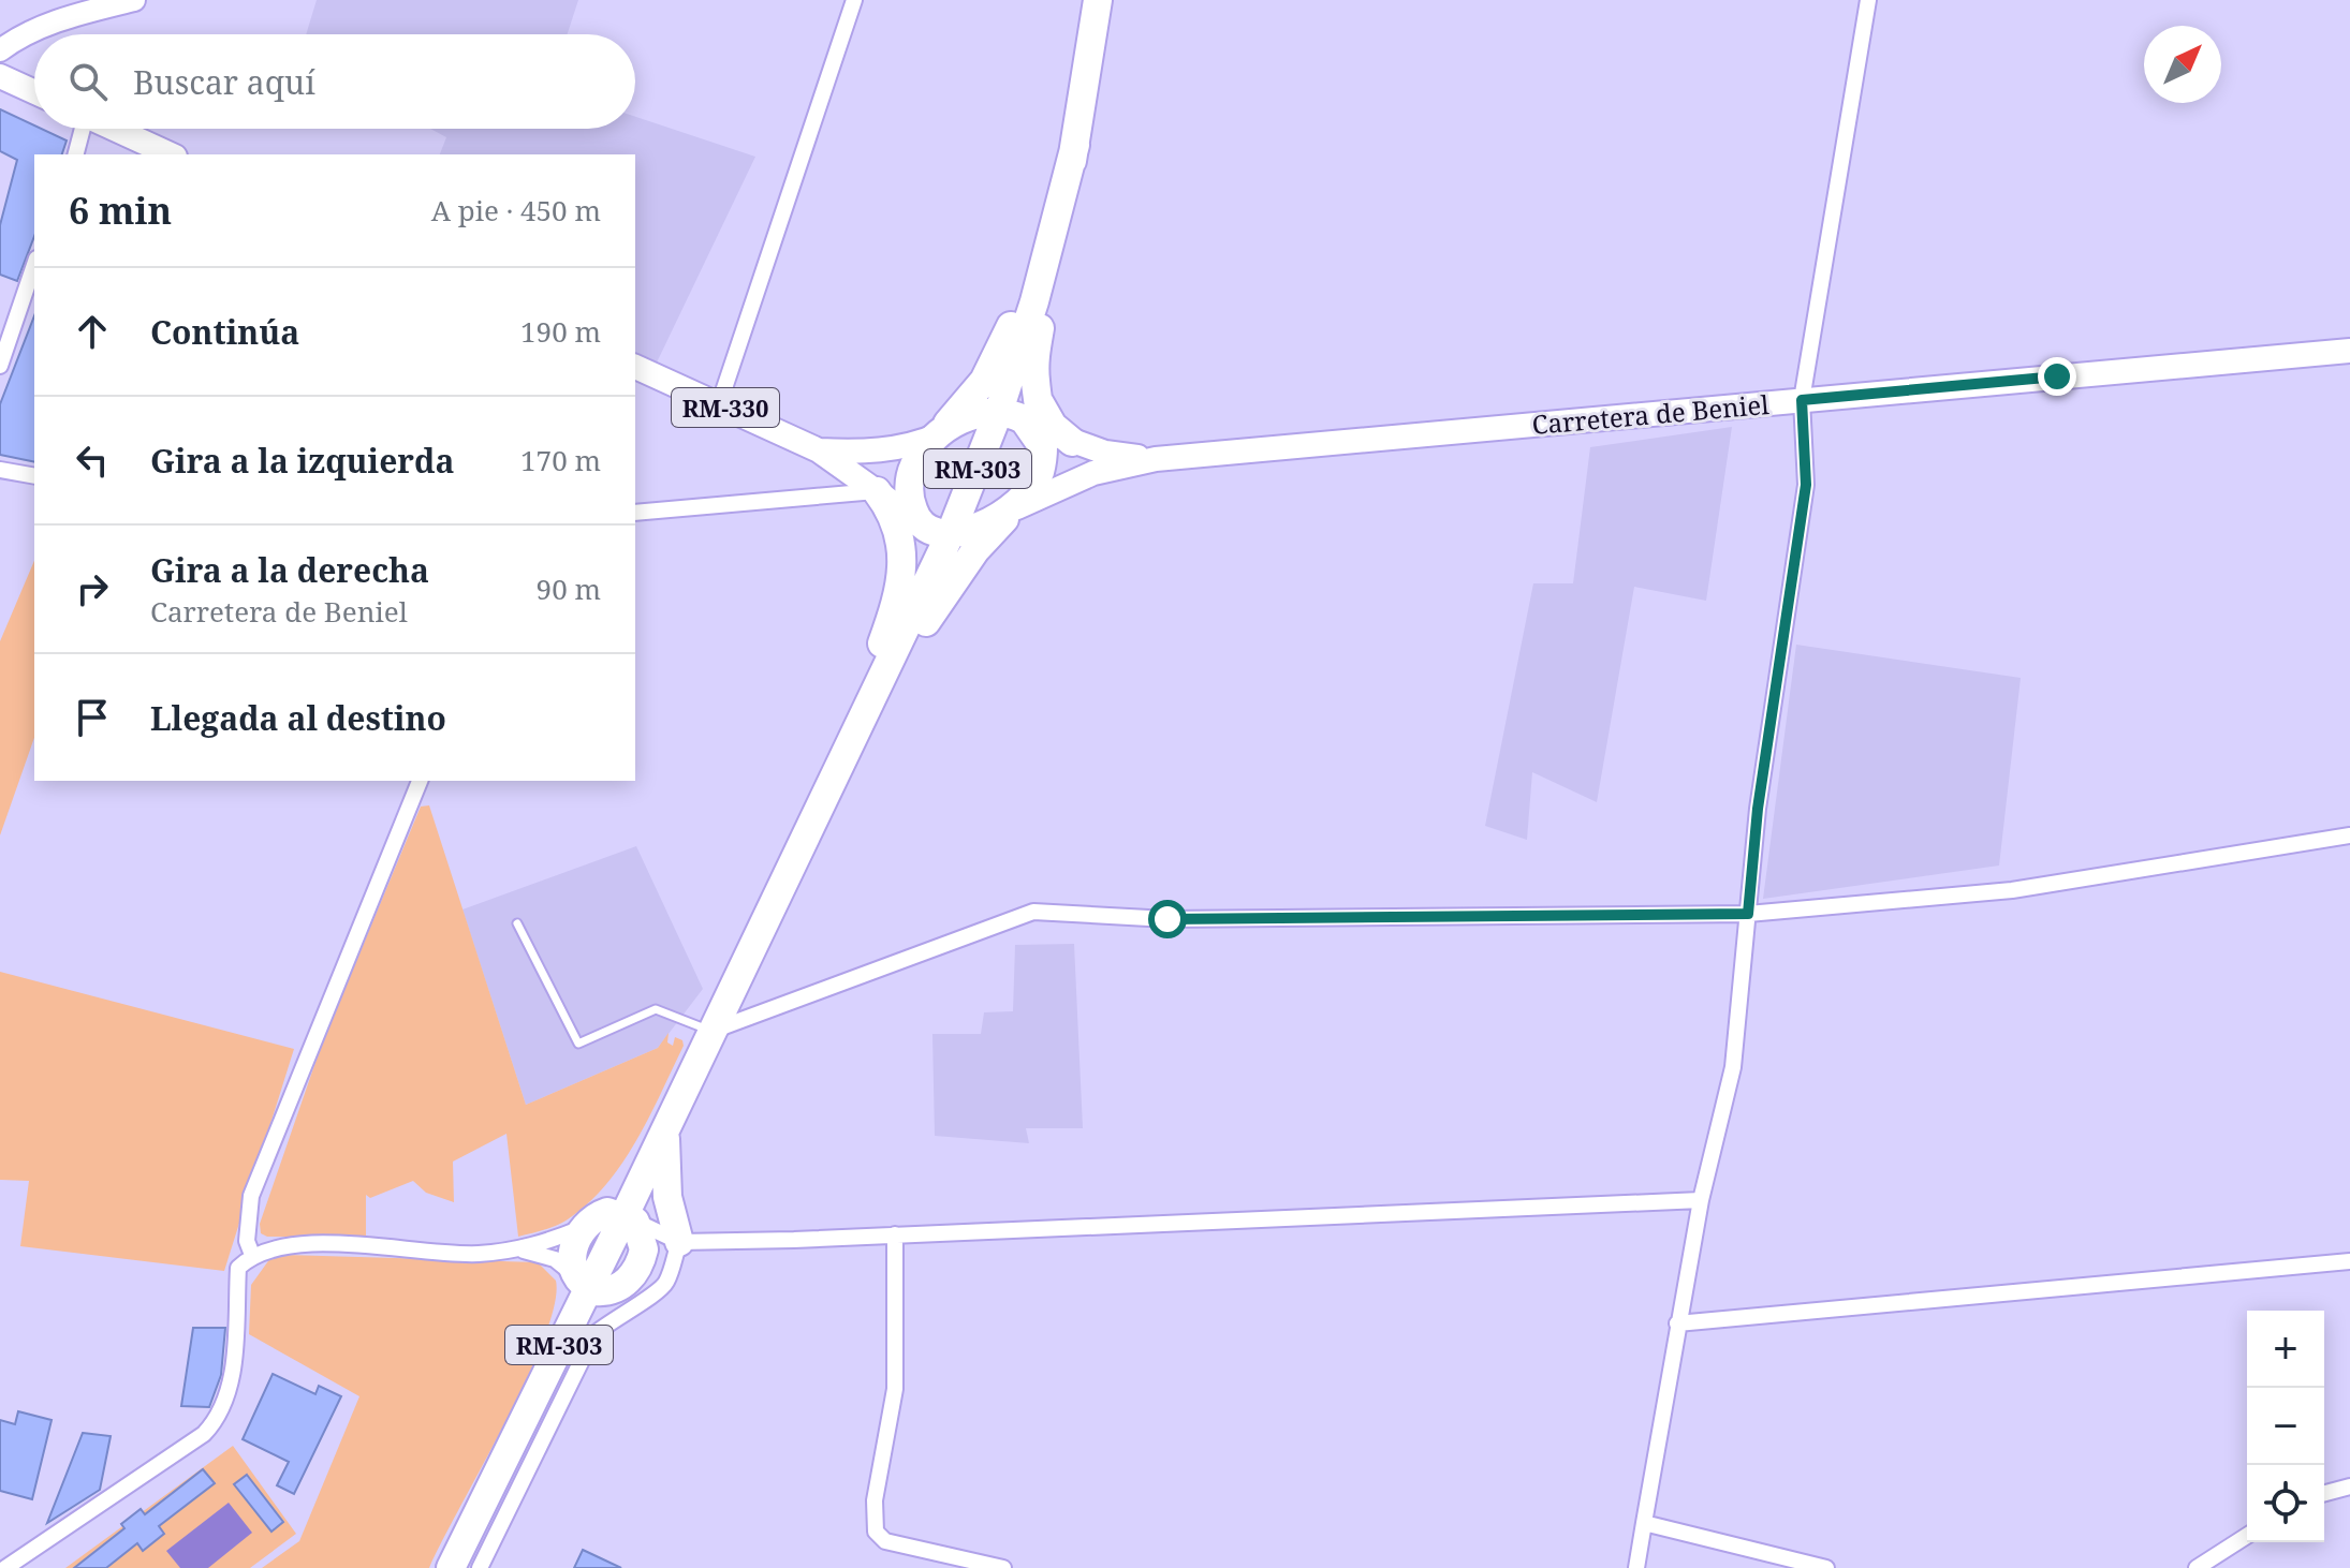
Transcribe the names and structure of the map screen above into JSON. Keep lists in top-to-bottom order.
{
  "streets": {
    "highway": ["RM-303"],
    "main road": ["RM-330", "Carretera de Beniel"]
  },
  "north": "top right",
  "page": {
    "search": "Buscar aquí",
    "heading": ["6 min", "A pie · 450 m"],
    "list": [
      ["Continúa", "190 m"],
      ["Gira a la izquierda", "170 m"],
      ["Gira a la derecha", "Carretera de Beniel", "90 m"],
      "Llegada al destino"
    ],
    "map_buttons": ["+", "−"]
  }
}
